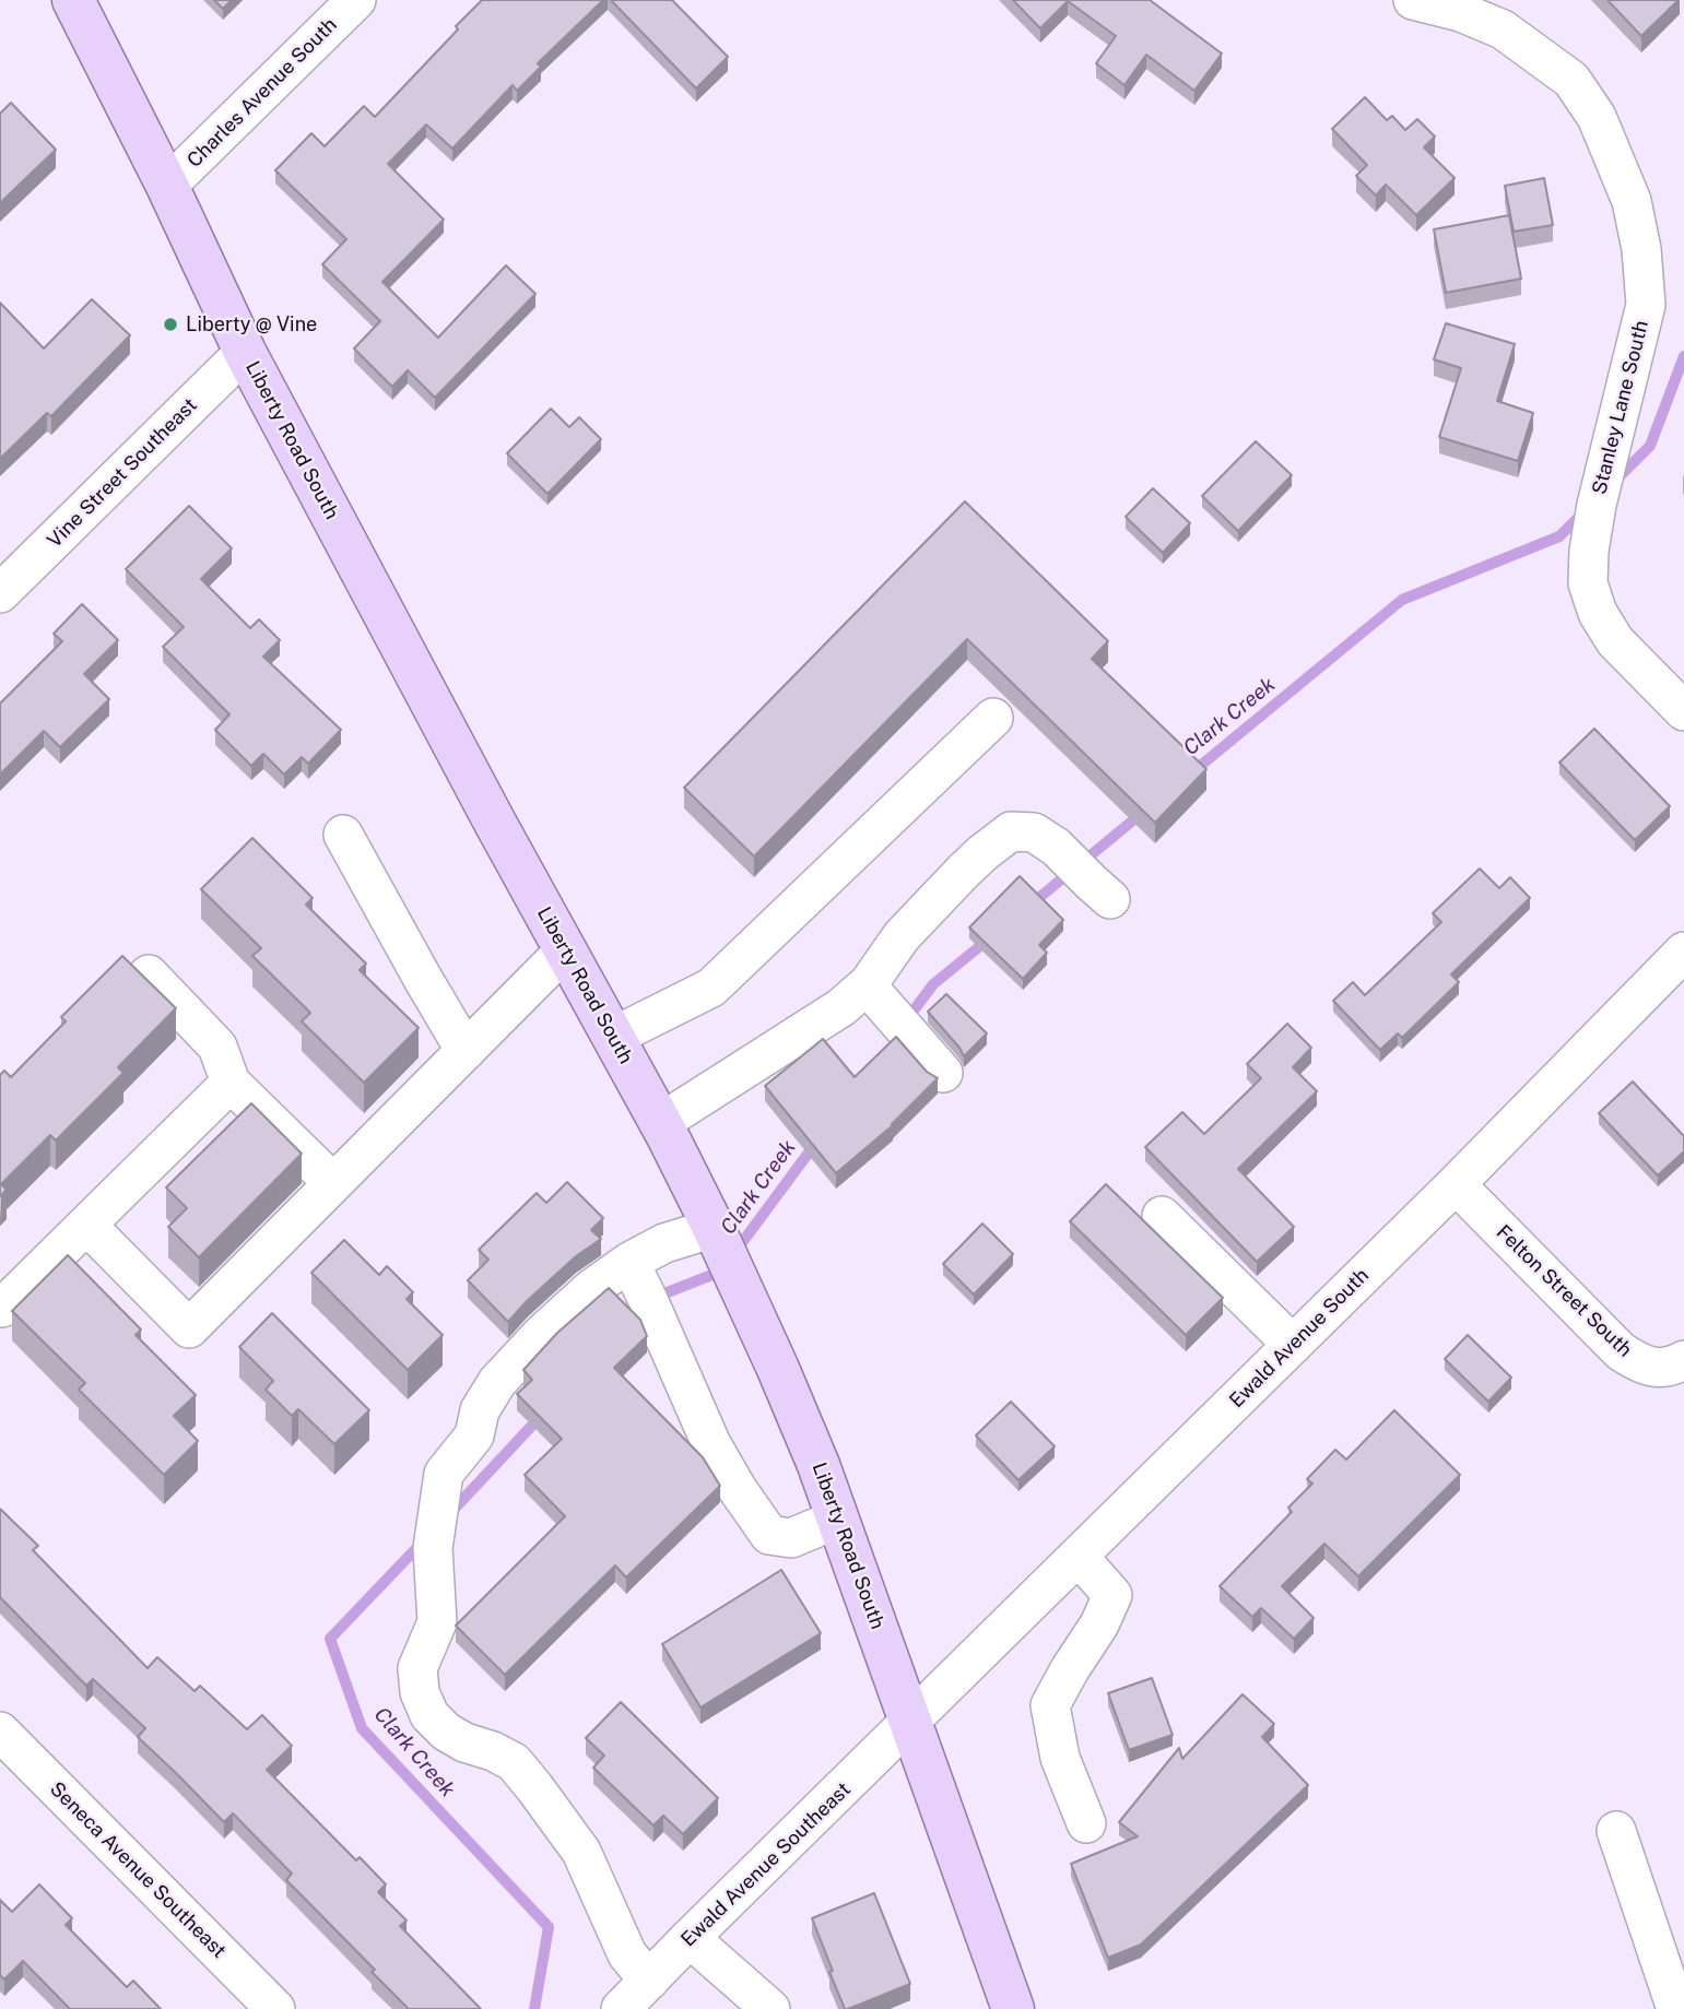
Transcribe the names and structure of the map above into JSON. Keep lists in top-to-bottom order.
{
  "streets": {
    "main road": ["Liberty Road South"],
    "street": [
      "Charles Avenue South",
      "Stanley Lane South",
      "Vine Street Southeast",
      "Felton Street South",
      "Ewald Avenue South",
      "Ewald Avenue Southeast",
      "Seneca Avenue Southeast"
    ]
  },
  "crossings": [
    ["Charles Avenue South", "Liberty Road South"],
    ["Liberty Road South", "Vine Street Southeast"],
    ["Liberty Road South", "Ewald Avenue South"],
    ["Liberty Road South", "Ewald Avenue Southeast"],
    ["Felton Street South", "Ewald Avenue South"],
    ["Ewald Avenue South", "Ewald Avenue Southeast"]
  ],
  "water": ["Clark Creek"],
  "places": ["Liberty @ Vine"]
}
